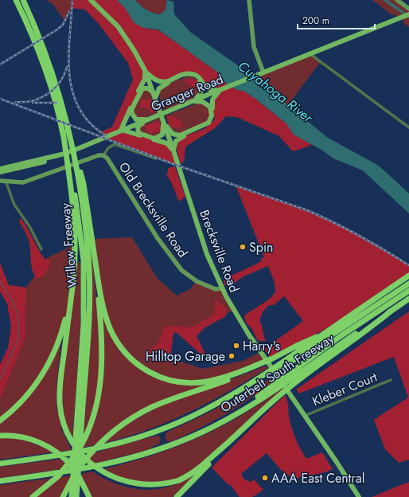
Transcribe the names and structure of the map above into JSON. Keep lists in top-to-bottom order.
{
  "streets": {
    "highway": ["Willow Freeway", "Outerbelt South Freeway"],
    "main road": ["Granger Road", "Brecksville Road"],
    "street": ["Old Brecksville Road", "Kleber Court"]
  },
  "crossings": [
    ["Old Brecksville Road", "Brecksville Road"],
    ["Brecksville Road", "Kleber Court"]
  ],
  "water": ["Cuyahoga River"],
  "places": [
    "Spin",
    "Harry's",
    "Hilltop Garage",
    "AAA East Central"
  ],
  "scale_bar": "200 m"
}
